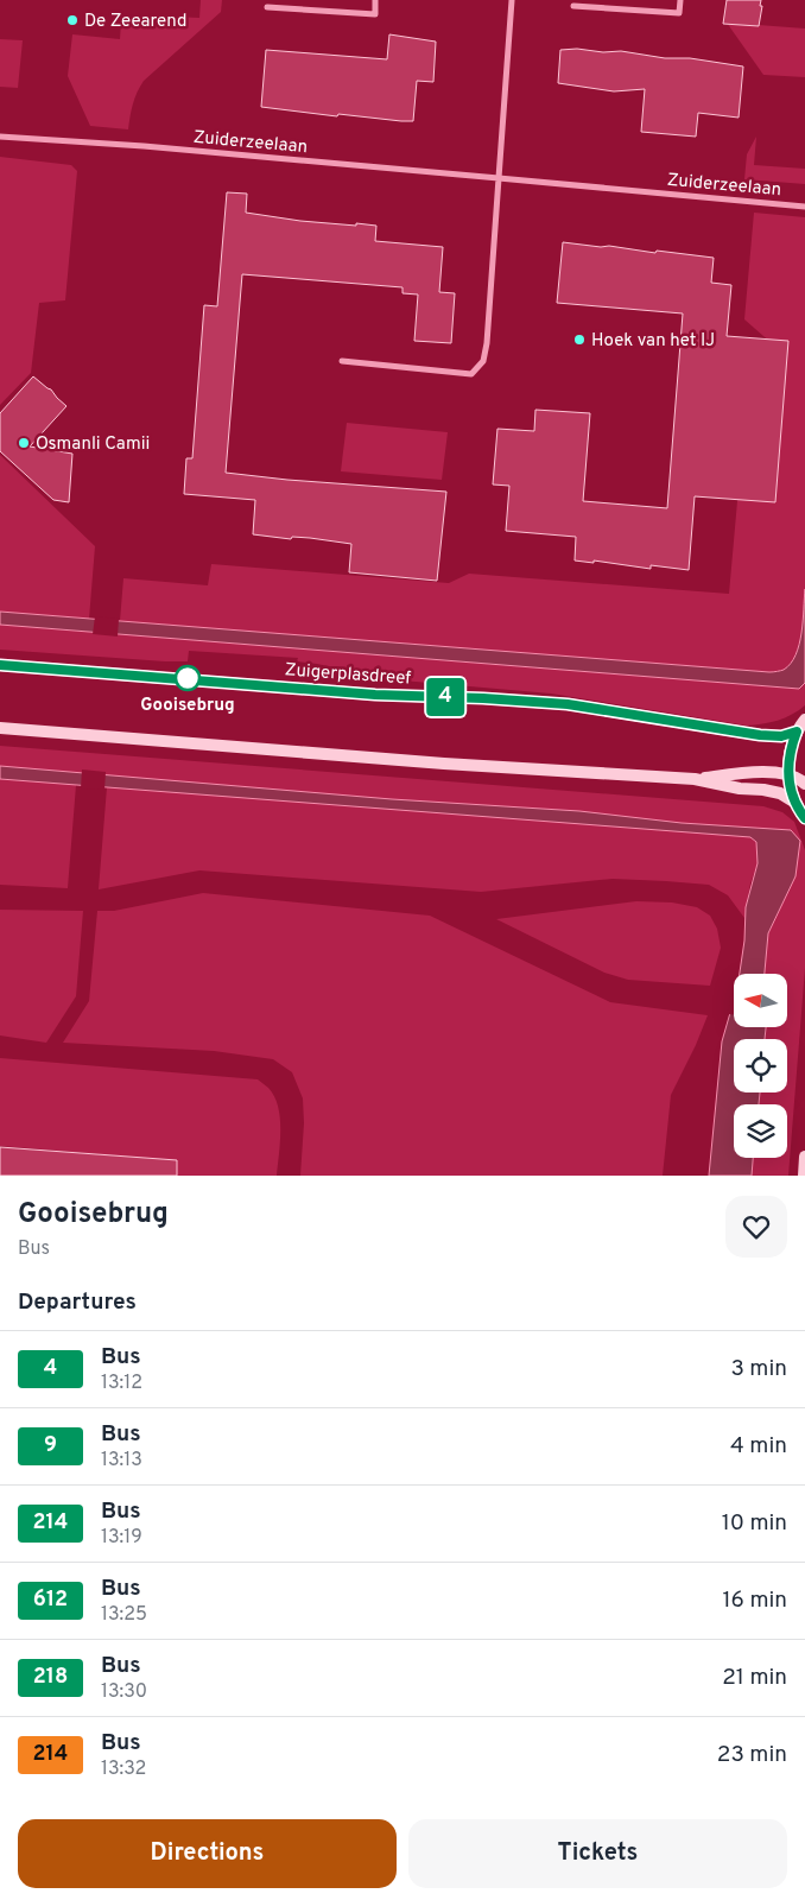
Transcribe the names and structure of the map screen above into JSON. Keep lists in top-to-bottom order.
{
  "streets": {
    "main road": ["Zuigerplasdreef"],
    "street": ["Zuiderzeelaan"]
  },
  "places": [
    "De Zeearend",
    "Hoek van het IJ",
    "Osmanli Camii",
    "Gooisebrug"
  ],
  "lines": ["bus line 4"],
  "north": "left",
  "page": {
    "on_map": "4",
    "heading": [
      ["Gooisebrug", "Bus"],
      "Departures"
    ],
    "list": [
      {
        "mark": "4",
        "name": "Bus",
        "note": "13:12",
        "value": "3 min"
      },
      {
        "mark": "9",
        "name": "Bus",
        "note": "13:13",
        "value": "4 min"
      },
      {
        "mark": "214",
        "name": "Bus",
        "note": "13:19",
        "value": "10 min"
      },
      {
        "mark": "612",
        "name": "Bus",
        "note": "13:25",
        "value": "16 min"
      },
      {
        "mark": "218",
        "name": "Bus",
        "note": "13:30",
        "value": "21 min"
      },
      {
        "mark": "214",
        "name": "Bus",
        "note": "13:32",
        "value": "23 min"
      }
    ],
    "buttons": ["Directions", "Tickets"]
  }
}
